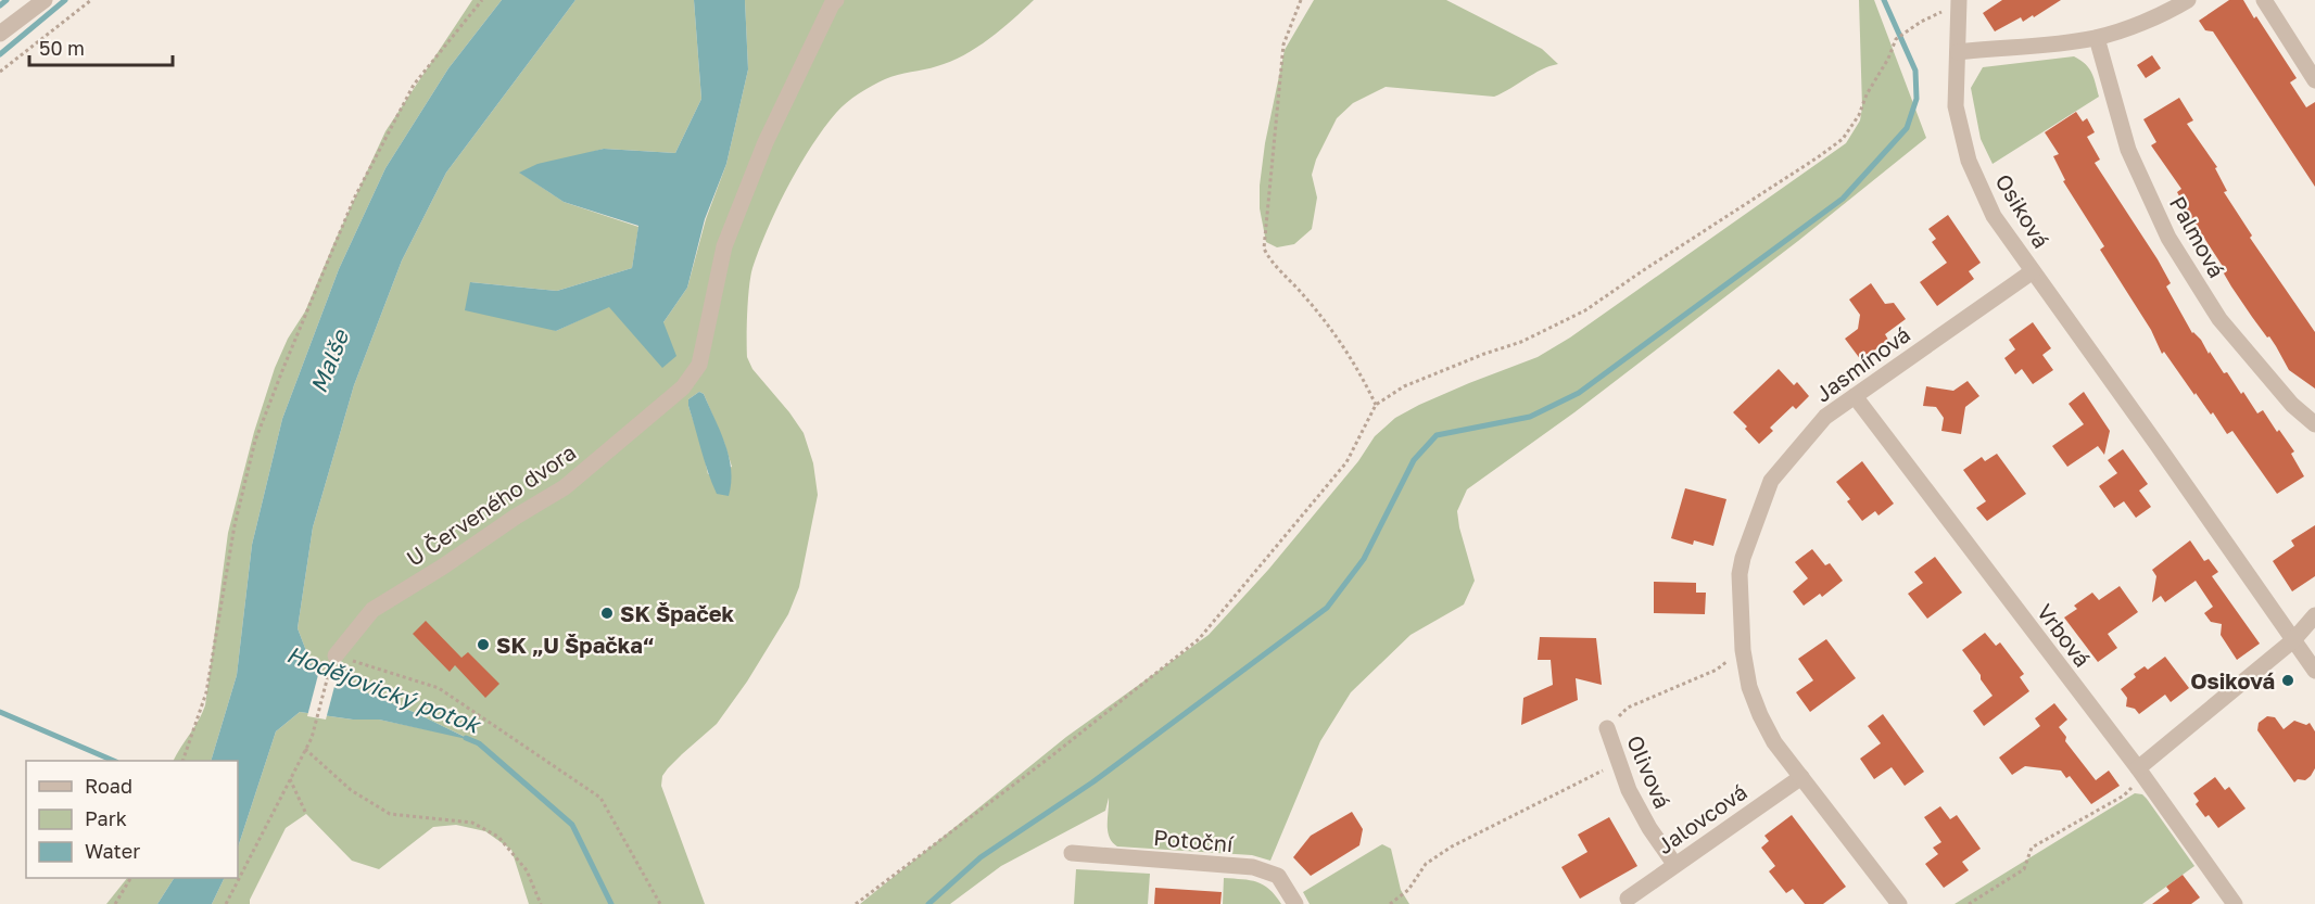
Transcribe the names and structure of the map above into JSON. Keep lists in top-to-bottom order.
{
  "streets": {
    "street": [
      "Osiková",
      "Palmová",
      "Jasmínová",
      "U Červeného dvora",
      "Vrbová",
      "Olivová",
      "Jalovcová",
      "Potoční"
    ]
  },
  "crossings": [
    ["Osiková", "Jasmínová"],
    ["Jasmínová", "Vrbová"],
    ["Jasmínová", "Jalovcová"],
    ["Olivová", "Jalovcová"]
  ],
  "water": ["Malše", "Hodějovický potok"],
  "places": ["SK Špaček", "SK „U Špačka“", "Osiková"],
  "legend": ["Road", "Park", "Water"],
  "scale_bar": "50 m"
}
